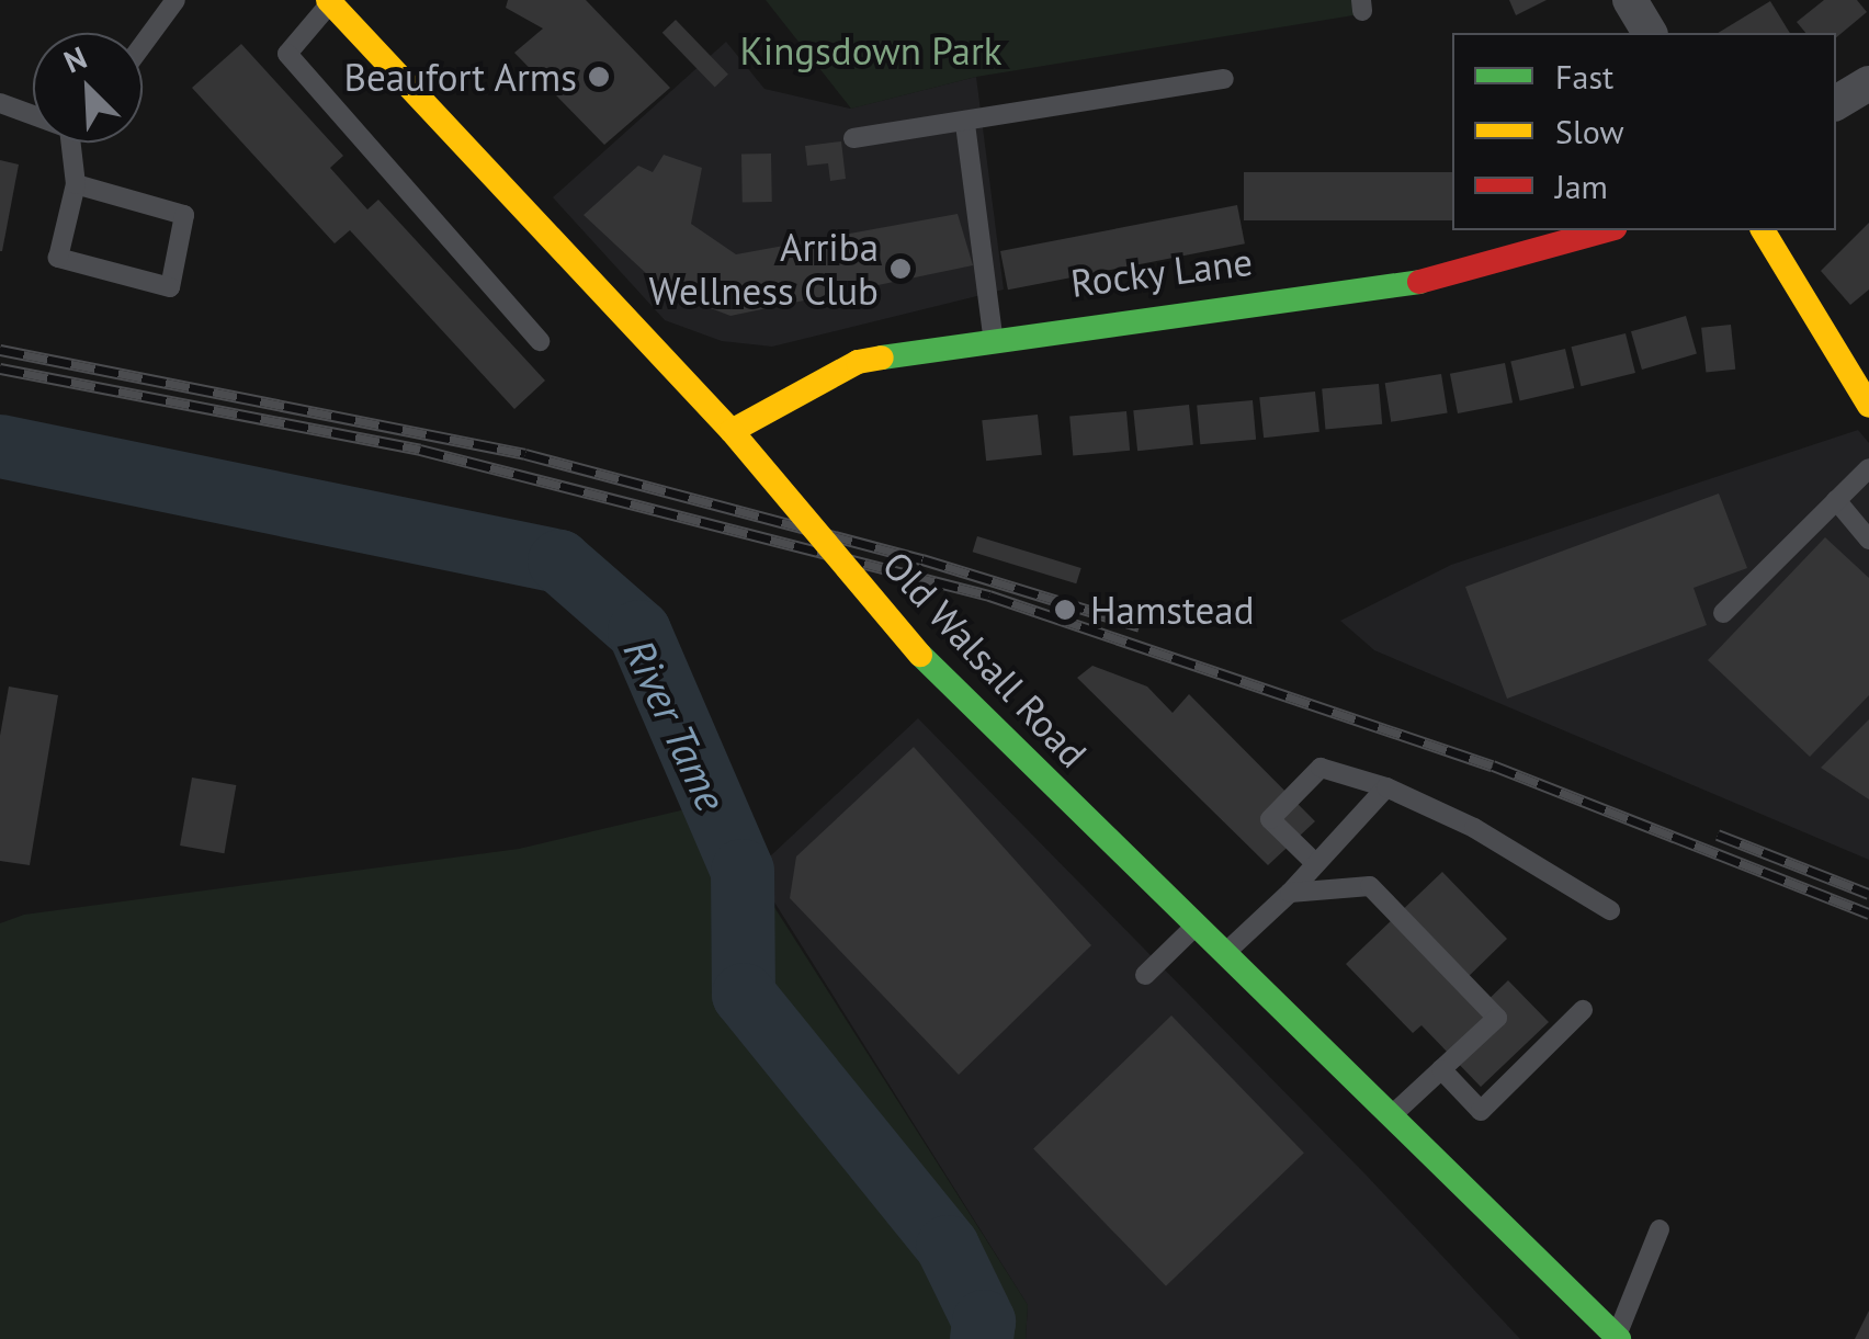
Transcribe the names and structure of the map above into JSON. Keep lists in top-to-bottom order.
{
  "streets": {
    "main road": ["Rocky Lane", "Old Walsall Road"]
  },
  "crossings": [
    ["Rocky Lane", "Old Walsall Road"]
  ],
  "water": ["River Tame"],
  "parks": ["Kingsdown Park"],
  "places": ["Beaufort Arms", "Arriba Wellness Club", "Hamstead"],
  "legend": ["Fast", "Slow", "Jam"],
  "north": "top left"
}
